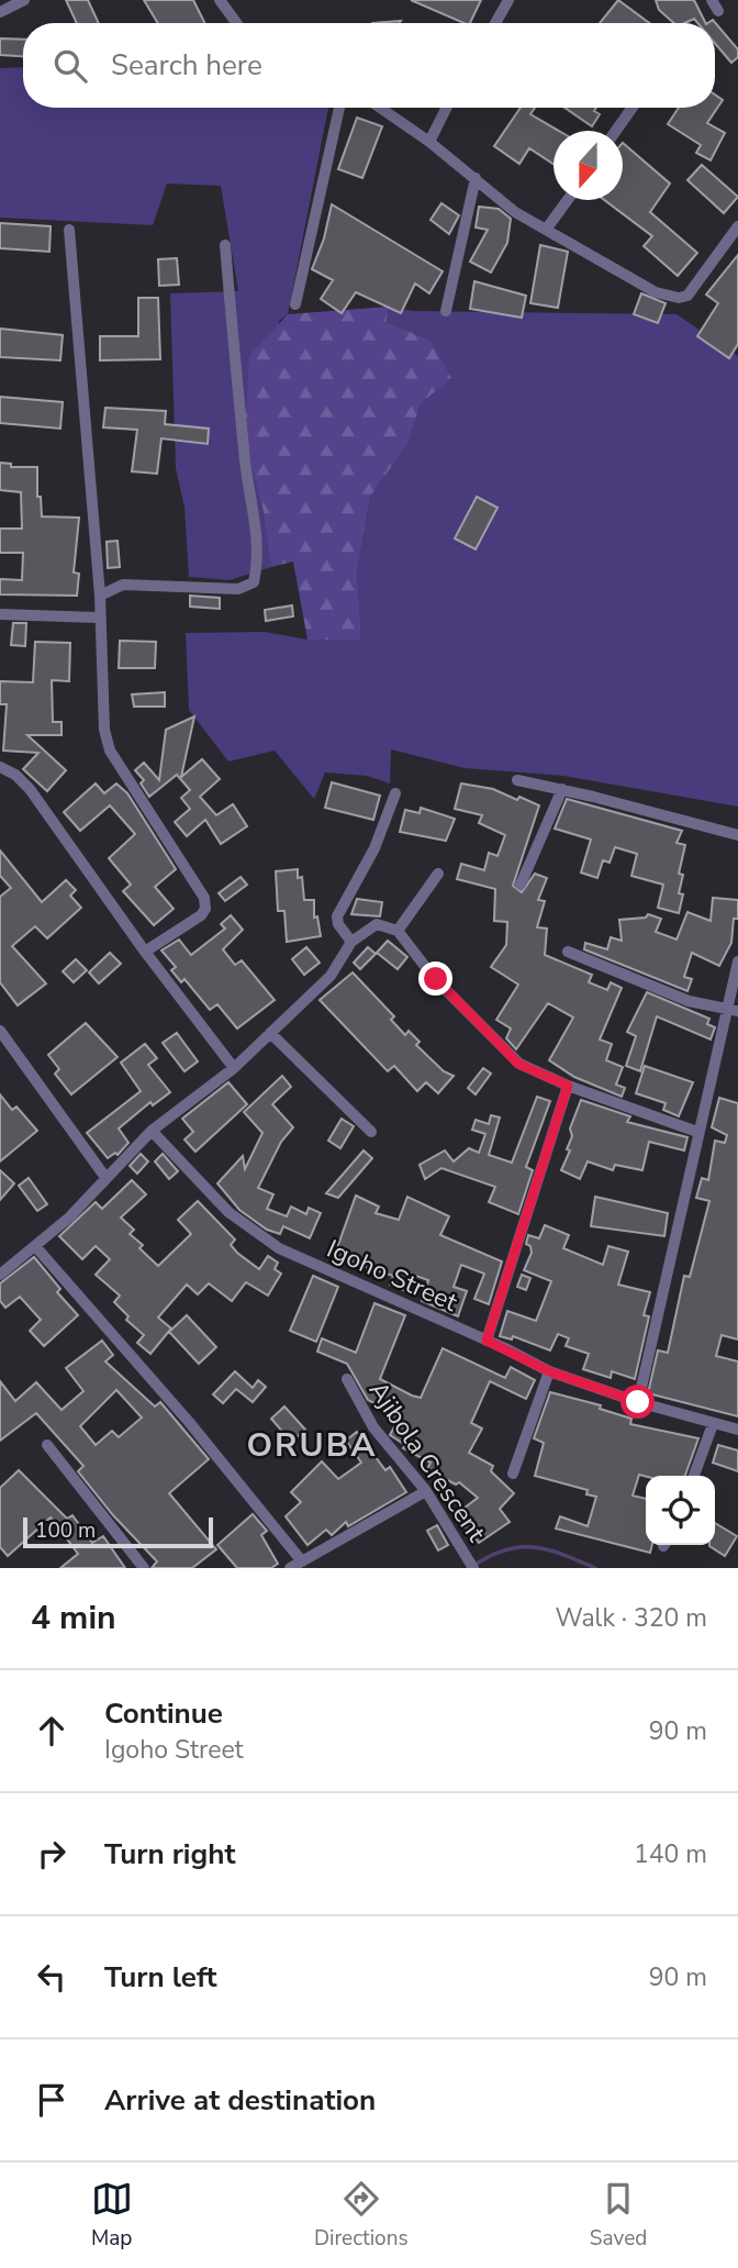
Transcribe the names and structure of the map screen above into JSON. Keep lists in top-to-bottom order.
{
  "streets": {
    "street": ["Igoho Street", "Ajibola Crescent"]
  },
  "districts": ["ORUBA"],
  "scale_bar": "100 m",
  "north": "bottom",
  "page": {
    "search": "Search here",
    "scale": "100 m",
    "heading": ["4 min", "Walk · 320 m"],
    "list": [
      ["Continue", "Igoho Street", "90 m"],
      ["Turn right", "140 m"],
      ["Turn left", "90 m"],
      "Arrive at destination"
    ],
    "nav": ["Map", "Directions", "Saved"]
  }
}
